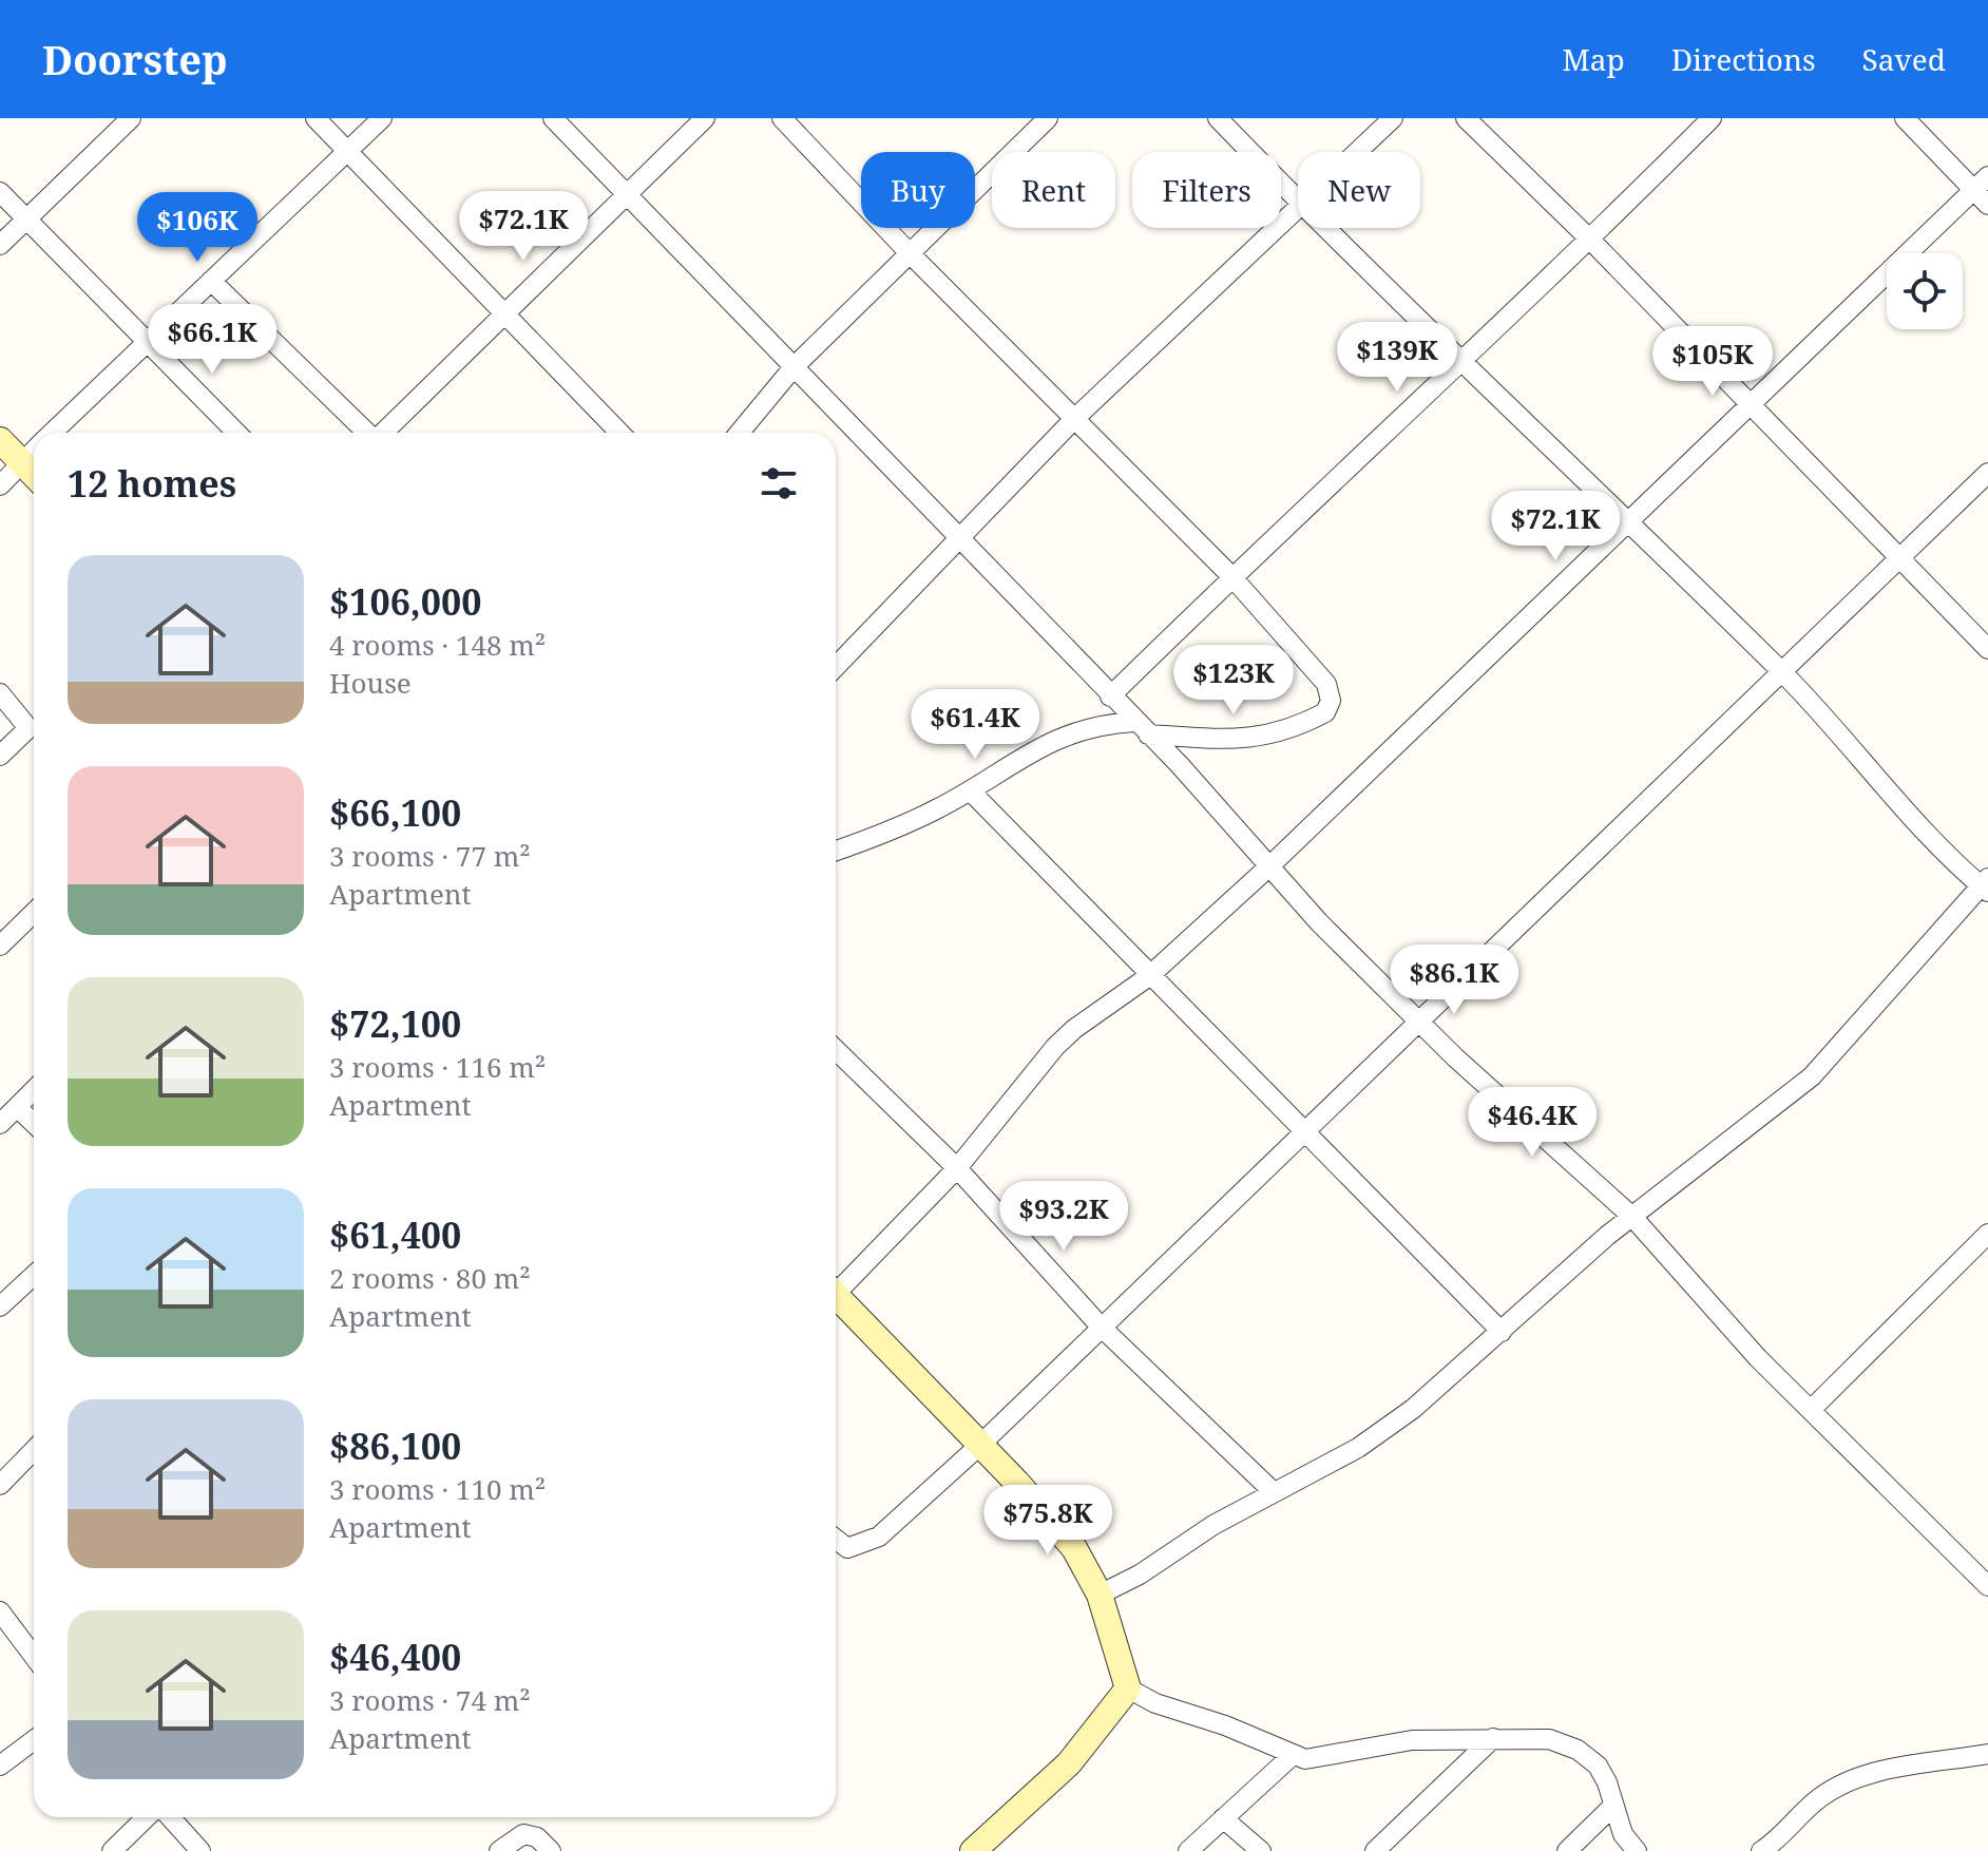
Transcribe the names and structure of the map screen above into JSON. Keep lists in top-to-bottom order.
{
  "page": {
    "header": "Doorstep",
    "nav": ["Map", "Directions", "Saved"],
    "chip": [
      "Buy",
      "Rent",
      "Filters",
      "New"
    ],
    "price": [
      "$72.1K",
      "$106K",
      "$66.1K",
      "$139K",
      "$105K",
      "$72.1K",
      "$123K",
      "$61.4K",
      "$86.1K",
      "$46.4K",
      "$93.2K",
      "$75.8K"
    ],
    "heading": "12 homes",
    "list": [
      {
        "name": "$106,000",
        "note": "4 rooms · 148 m² · House"
      },
      {
        "name": "$66,100",
        "note": "3 rooms · 77 m² · Apartment"
      },
      {
        "name": "$72,100",
        "note": "3 rooms · 116 m² · Apartment"
      },
      {
        "name": "$61,400",
        "note": "2 rooms · 80 m² · Apartment"
      },
      {
        "name": "$86,100",
        "note": "3 rooms · 110 m² · Apartment"
      },
      {
        "name": "$46,400",
        "note": "3 rooms · 74 m² · Apartment"
      }
    ]
  }
}
